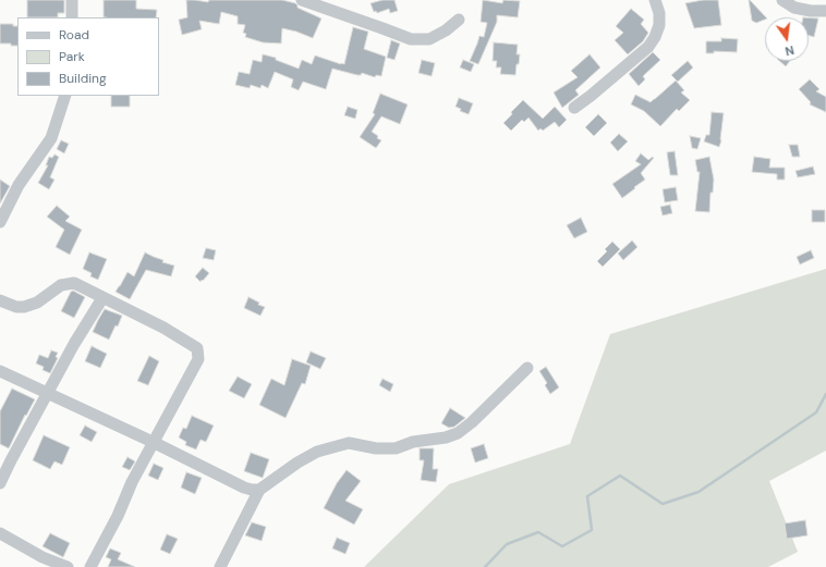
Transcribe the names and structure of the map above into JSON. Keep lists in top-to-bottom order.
{
  "legend": ["Road", "Park", "Building"],
  "north": "bottom"
}
